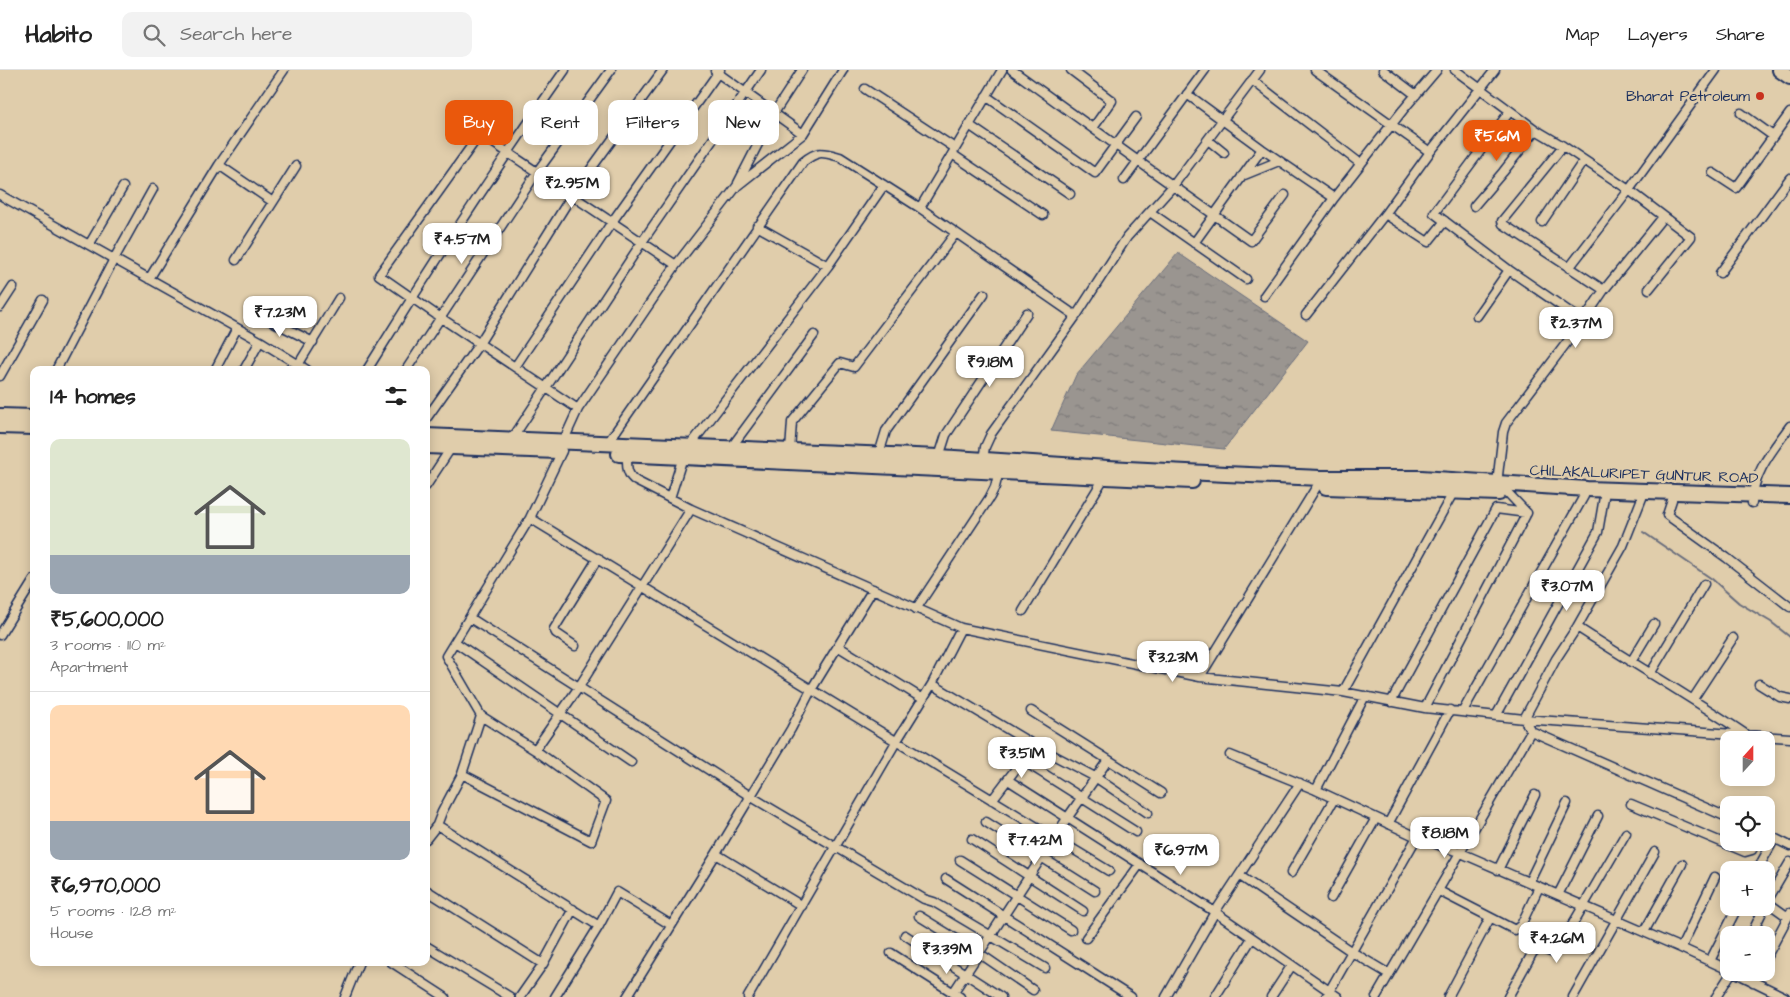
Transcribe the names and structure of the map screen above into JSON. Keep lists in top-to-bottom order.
{
  "streets": {
    "highway": ["CHILAKALURIPET GUNTUR ROAD"]
  },
  "places": ["Bharat Petroleum"],
  "north": "top",
  "page": {
    "header": "Habito",
    "search": "Search here",
    "nav": ["Map", "Layers", "Share"],
    "chip": [
      "Buy",
      "Rent",
      "Filters",
      "New"
    ],
    "price": [
      "₹5.6M",
      "₹2.95M",
      "₹4.57M",
      "₹7.23M",
      "₹2.37M",
      "₹9.18M",
      "₹3.07M",
      "₹3.23M",
      "₹3.51M",
      "₹8.18M",
      "₹7.42M",
      "₹6.97M",
      "₹4.26M",
      "₹3.39M"
    ],
    "heading": "14 homes",
    "list": [
      {
        "name": "₹5,600,000",
        "note": "3 rooms · 110 m² · Apartment"
      },
      {
        "name": "₹6,970,000",
        "note": "5 rooms · 128 m² · House"
      }
    ],
    "map_buttons": ["+", "−"]
  }
}
